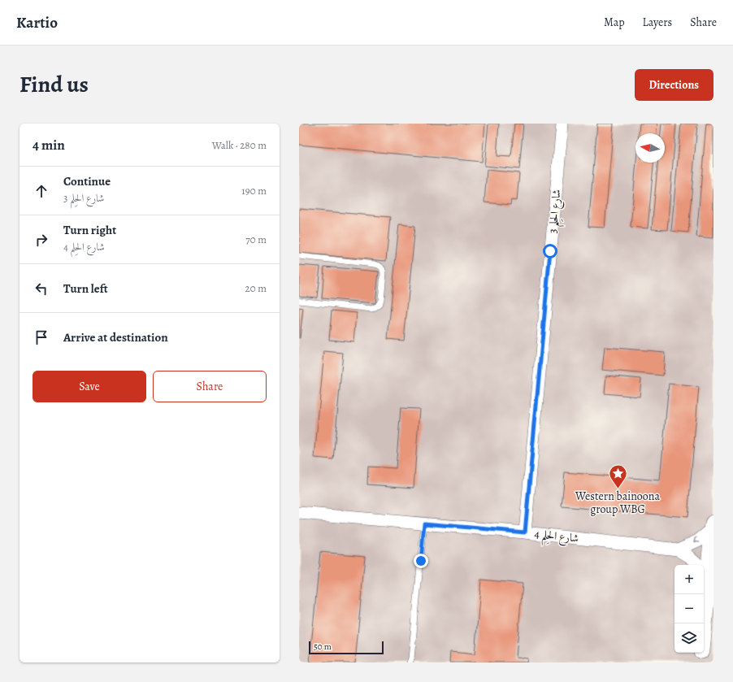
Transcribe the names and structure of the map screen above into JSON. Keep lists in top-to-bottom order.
{
  "streets": {
    "street": ["شارع الحِلم 3", "شارع الحِلم 4"]
  },
  "crossings": [
    ["شارع الحِلم 3", "شارع الحِلم 4"]
  ],
  "places": {
    "place": ["Western bainoona group WBG"]
  },
  "scale_bar": "50 m",
  "north": "left",
  "page": {
    "header": "Kartio",
    "nav": ["Map", "Layers", "Share"],
    "title": "Find us",
    "buttons": [
      "Directions",
      ["Save", "Share"]
    ],
    "heading": ["4 min", "Walk · 280 m"],
    "list": [
      ["Continue", "شارع الحِلم 3", "190 m"],
      ["Turn right", "شارع الحِلم 4", "70 m"],
      ["Turn left", "20 m"],
      "Arrive at destination"
    ],
    "map_buttons": ["+", "−"],
    "scale": "50 m"
  }
}
